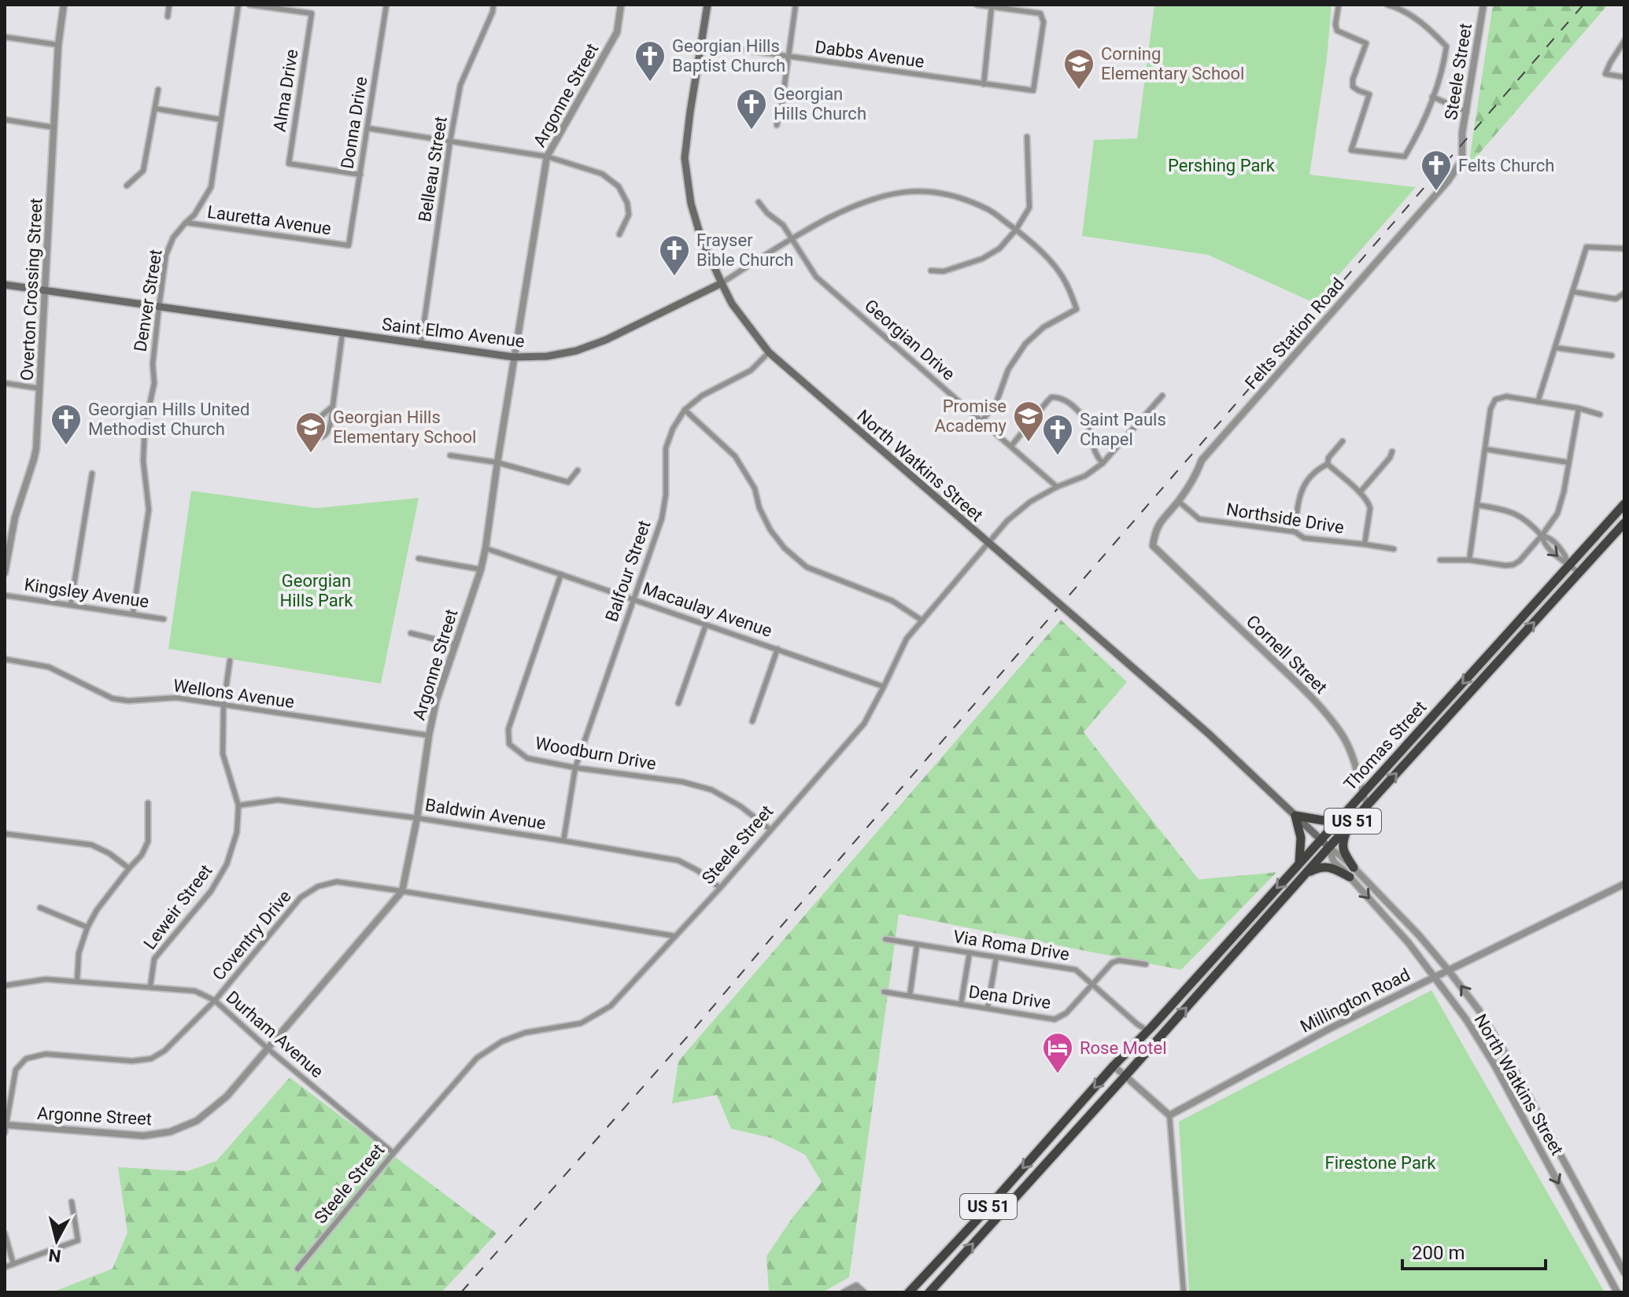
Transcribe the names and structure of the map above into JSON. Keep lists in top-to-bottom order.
{
  "streets": {
    "highway": ["Thomas Street", "US 51"],
    "main road": ["Saint Elmo Avenue", "North Watkins Street"],
    "street": [
      "Dabbs Avenue",
      "Steele Street",
      "Alma Drive",
      "Argonne Street",
      "Donna Drive",
      "Belleau Street",
      "Lauretta Avenue",
      "Overton Crossing Street",
      "Denver Street",
      "Felts Station Road",
      "Georgian Drive",
      "Northside Drive",
      "Balfour Street",
      "Kingsley Avenue",
      "Macaulay Avenue",
      "Cornell Street",
      "Wellons Avenue",
      "Woodburn Drive",
      "Baldwin Avenue",
      "Leweir Street",
      "Coventry Drive",
      "Via Roma Drive",
      "Dena Drive",
      "Millington Road",
      "Durham Avenue"
    ]
  },
  "crossings": [
    ["Dabbs Avenue", "North Watkins Street"],
    ["Steele Street", "Felts Station Road"],
    ["Steele Street", "Georgian Drive"],
    ["Steele Street", "North Watkins Street"],
    ["Steele Street", "Macaulay Avenue"],
    ["Steele Street", "Woodburn Drive"],
    ["Steele Street", "Baldwin Avenue"],
    ["Steele Street", "Coventry Drive"],
    ["Steele Street", "Durham Avenue"],
    ["Alma Drive", "Donna Drive"],
    ["Argonne Street", "Saint Elmo Avenue"],
    ["Argonne Street", "Macaulay Avenue"],
    ["Argonne Street", "Wellons Avenue"],
    ["Argonne Street", "Baldwin Avenue"],
    ["Argonne Street", "Coventry Drive"],
    ["Argonne Street", "Durham Avenue"],
    ["Donna Drive", "Lauretta Avenue"],
    ["Belleau Street", "Saint Elmo Avenue"],
    ["Lauretta Avenue", "Denver Street"],
    ["Overton Crossing Street", "Saint Elmo Avenue"],
    ["Denver Street", "Saint Elmo Avenue"],
    ["Denver Street", "Kingsley Avenue"],
    ["Saint Elmo Avenue", "Georgian Drive"],
    ["Saint Elmo Avenue", "North Watkins Street"],
    ["Felts Station Road", "Northside Drive"],
    ["Felts Station Road", "Cornell Street"],
    ["North Watkins Street", "Balfour Street"],
    ["North Watkins Street", "Thomas Street"],
    ["North Watkins Street", "Millington Road"],
    ["Balfour Street", "Macaulay Avenue"],
    ["Balfour Street", "Woodburn Drive"],
    ["Balfour Street", "Baldwin Avenue"],
    ["Macaulay Avenue", "Woodburn Drive"],
    ["Cornell Street", "Thomas Street"],
    ["Wellons Avenue", "Leweir Street"],
    ["Thomas Street", "Via Roma Drive"],
    ["Baldwin Avenue", "Leweir Street"],
    ["Leweir Street", "Durham Avenue"],
    ["Coventry Drive", "Durham Avenue"],
    ["Via Roma Drive", "Dena Drive"]
  ],
  "parks": ["Pershing Park", "Georgian Hills Park", "Firestone Park"],
  "places": {
    "church": [
      "Georgian Hills Baptist Church",
      "Georgian Hills Church",
      "Felts Church",
      "Frayser Bible Church",
      "Georgian Hills United Methodist Church",
      "Saint Pauls Chapel"
    ],
    "school or university": ["Corning Elementary School", "Promise Academy", "Georgian Hills Elementary School"],
    "hotel": ["Rose Motel"]
  },
  "scale_bar": "200 m",
  "north": "bottom"
}
